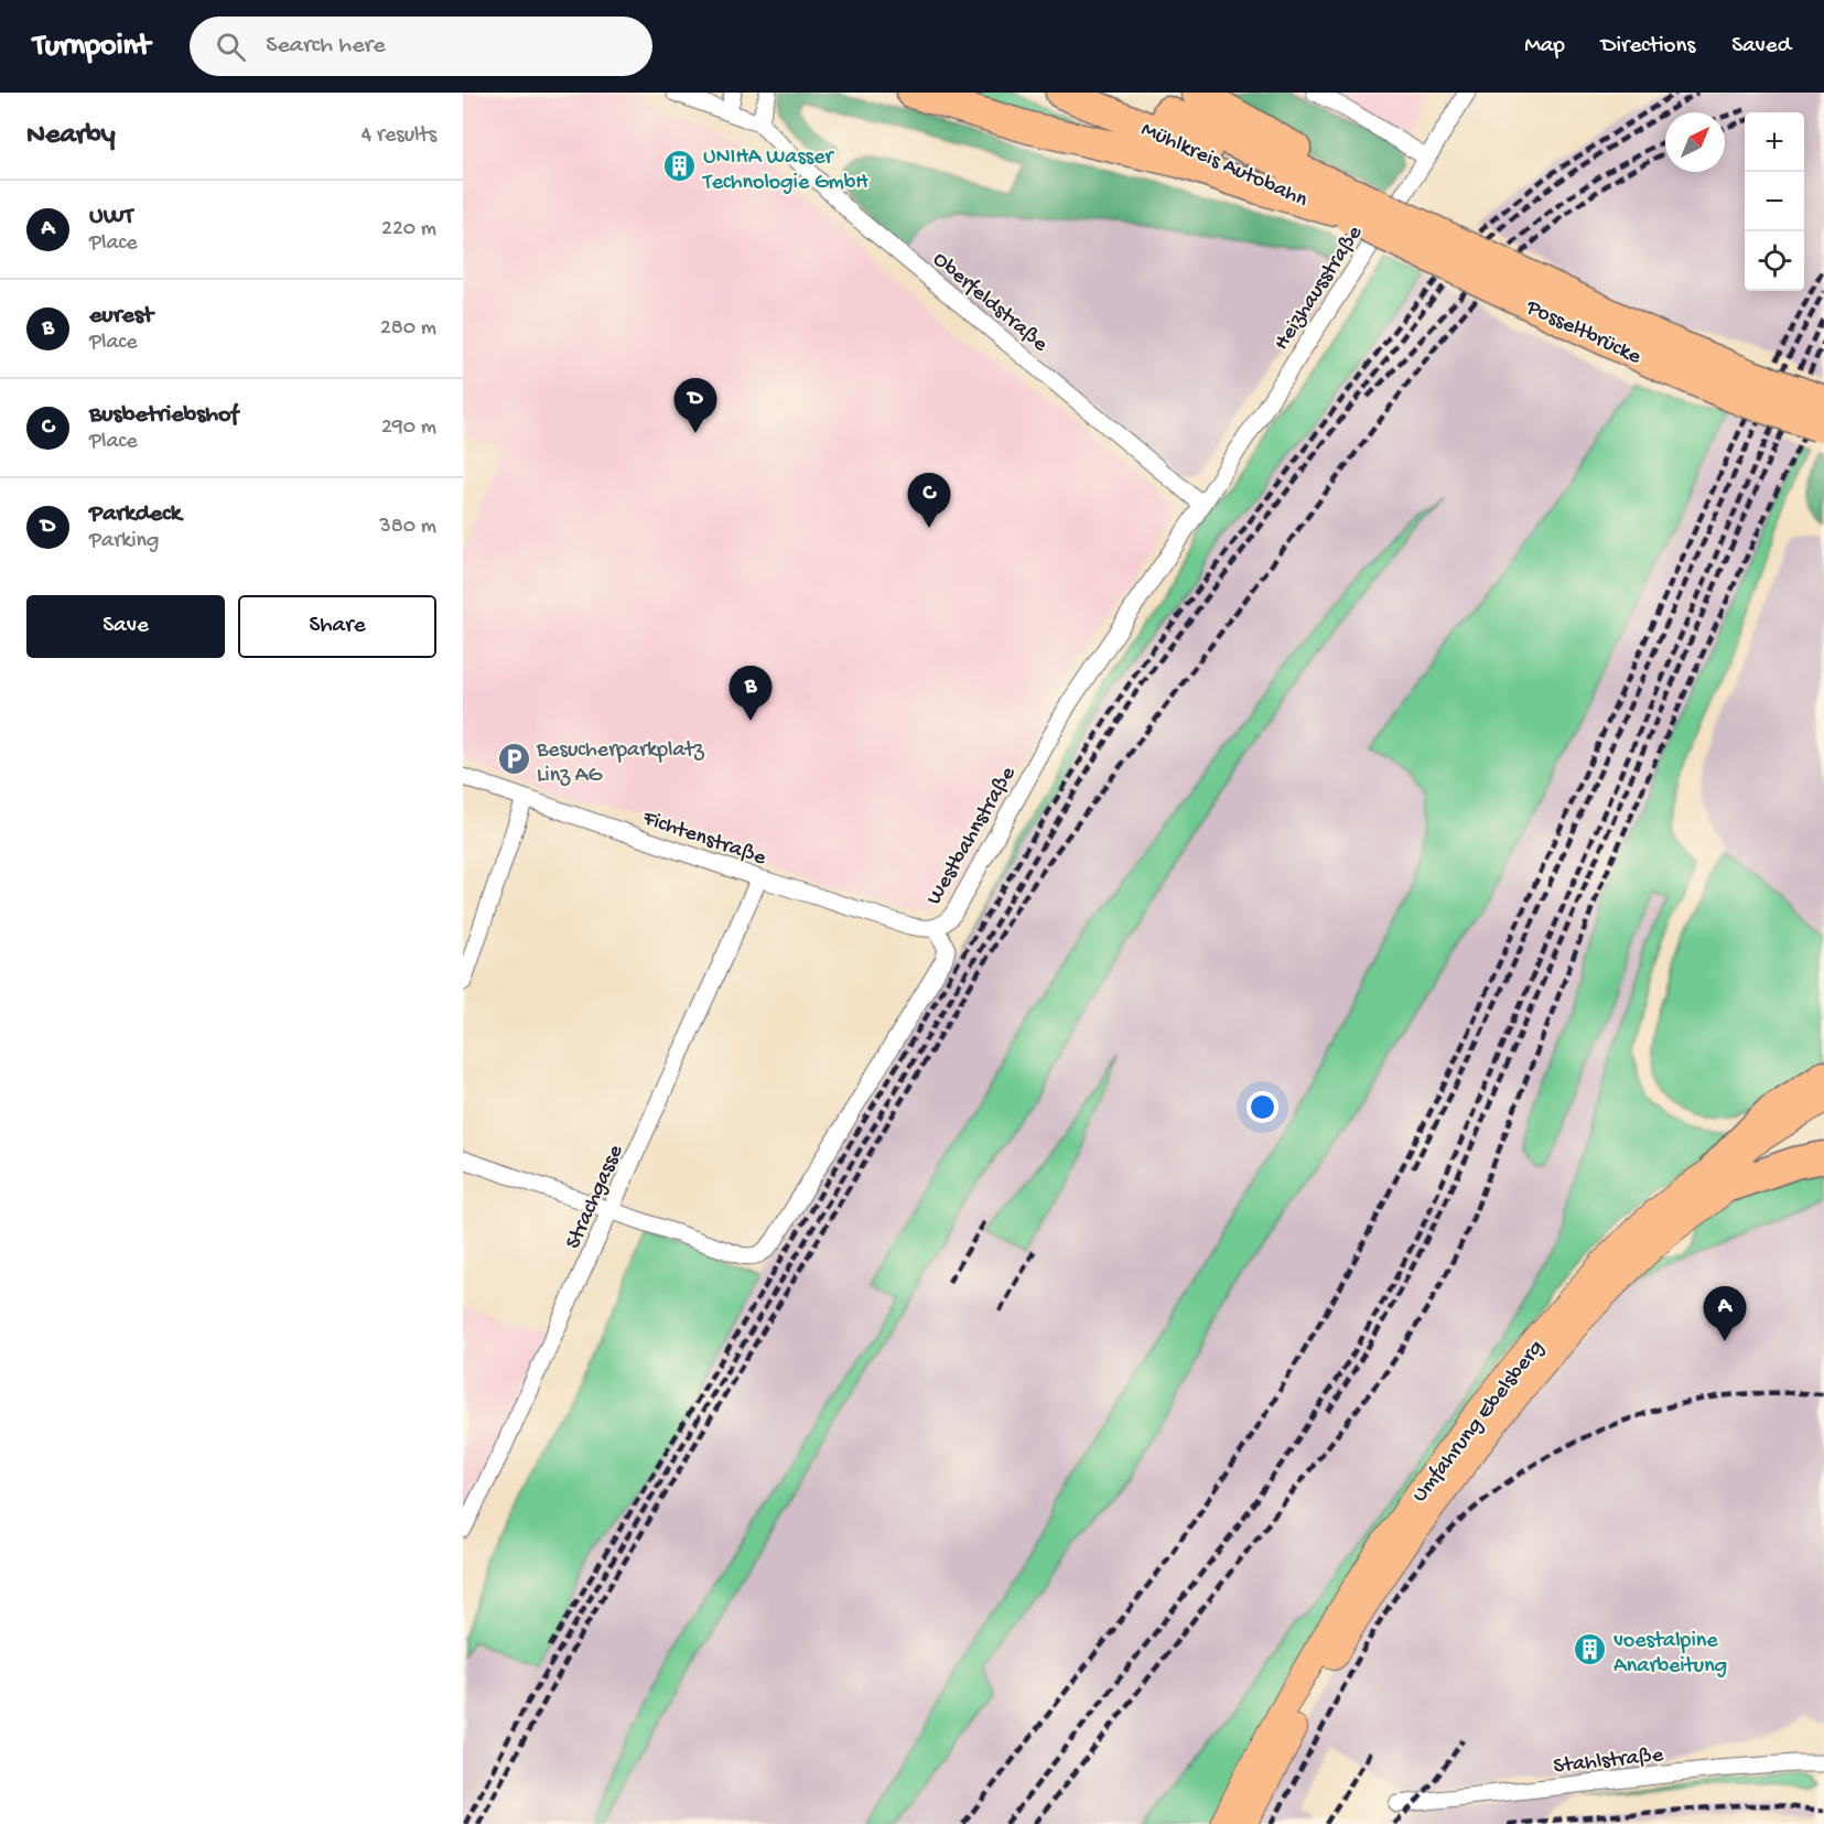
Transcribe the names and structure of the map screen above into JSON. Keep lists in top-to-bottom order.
{
  "streets": {
    "highway": ["Mühlkreis Autobahn", "Posseltbrücke"],
    "main road": ["Umfahrung Ebelsberg"],
    "street": [
      "Heizhausstraße",
      "Oberfeldstraße",
      "Westbahnstraße",
      "Fichtenstraße",
      "Strachgasse",
      "Stahlstraße"
    ]
  },
  "crossings": [
    ["Mühlkreis Autobahn", "Posseltbrücke"],
    ["Heizhausstraße", "Oberfeldstraße"],
    ["Heizhausstraße", "Westbahnstraße"],
    ["Oberfeldstraße", "Westbahnstraße"],
    ["Westbahnstraße", "Fichtenstraße"],
    ["Westbahnstraße", "Strachgasse"],
    ["Fichtenstraße", "Strachgasse"]
  ],
  "places": {
    "building": ["UNIHA Wasser Technologie GmbH", "voestalpine Anarbeitung"],
    "parking": ["Besucherparkplatz Linz AG"]
  },
  "north": "top right",
  "page": {
    "header": "Turnpoint",
    "search": "Search here",
    "nav": ["Map", "Directions", "Saved"],
    "heading": ["Nearby", "4 results"],
    "map_buttons": ["+", "−"],
    "list": [
      {
        "mark": "A",
        "name": "UWT",
        "note": "Place",
        "value": "220 m"
      },
      {
        "mark": "B",
        "name": "eurest",
        "note": "Place",
        "value": "280 m"
      },
      {
        "mark": "C",
        "name": "Busbetriebshof",
        "note": "Place",
        "value": "290 m"
      },
      {
        "mark": "D",
        "name": "Parkdeck",
        "note": "Parking",
        "value": "380 m"
      }
    ],
    "pins": [
      "D",
      "C",
      "B",
      "A"
    ],
    "buttons": ["Save", "Share"]
  }
}
